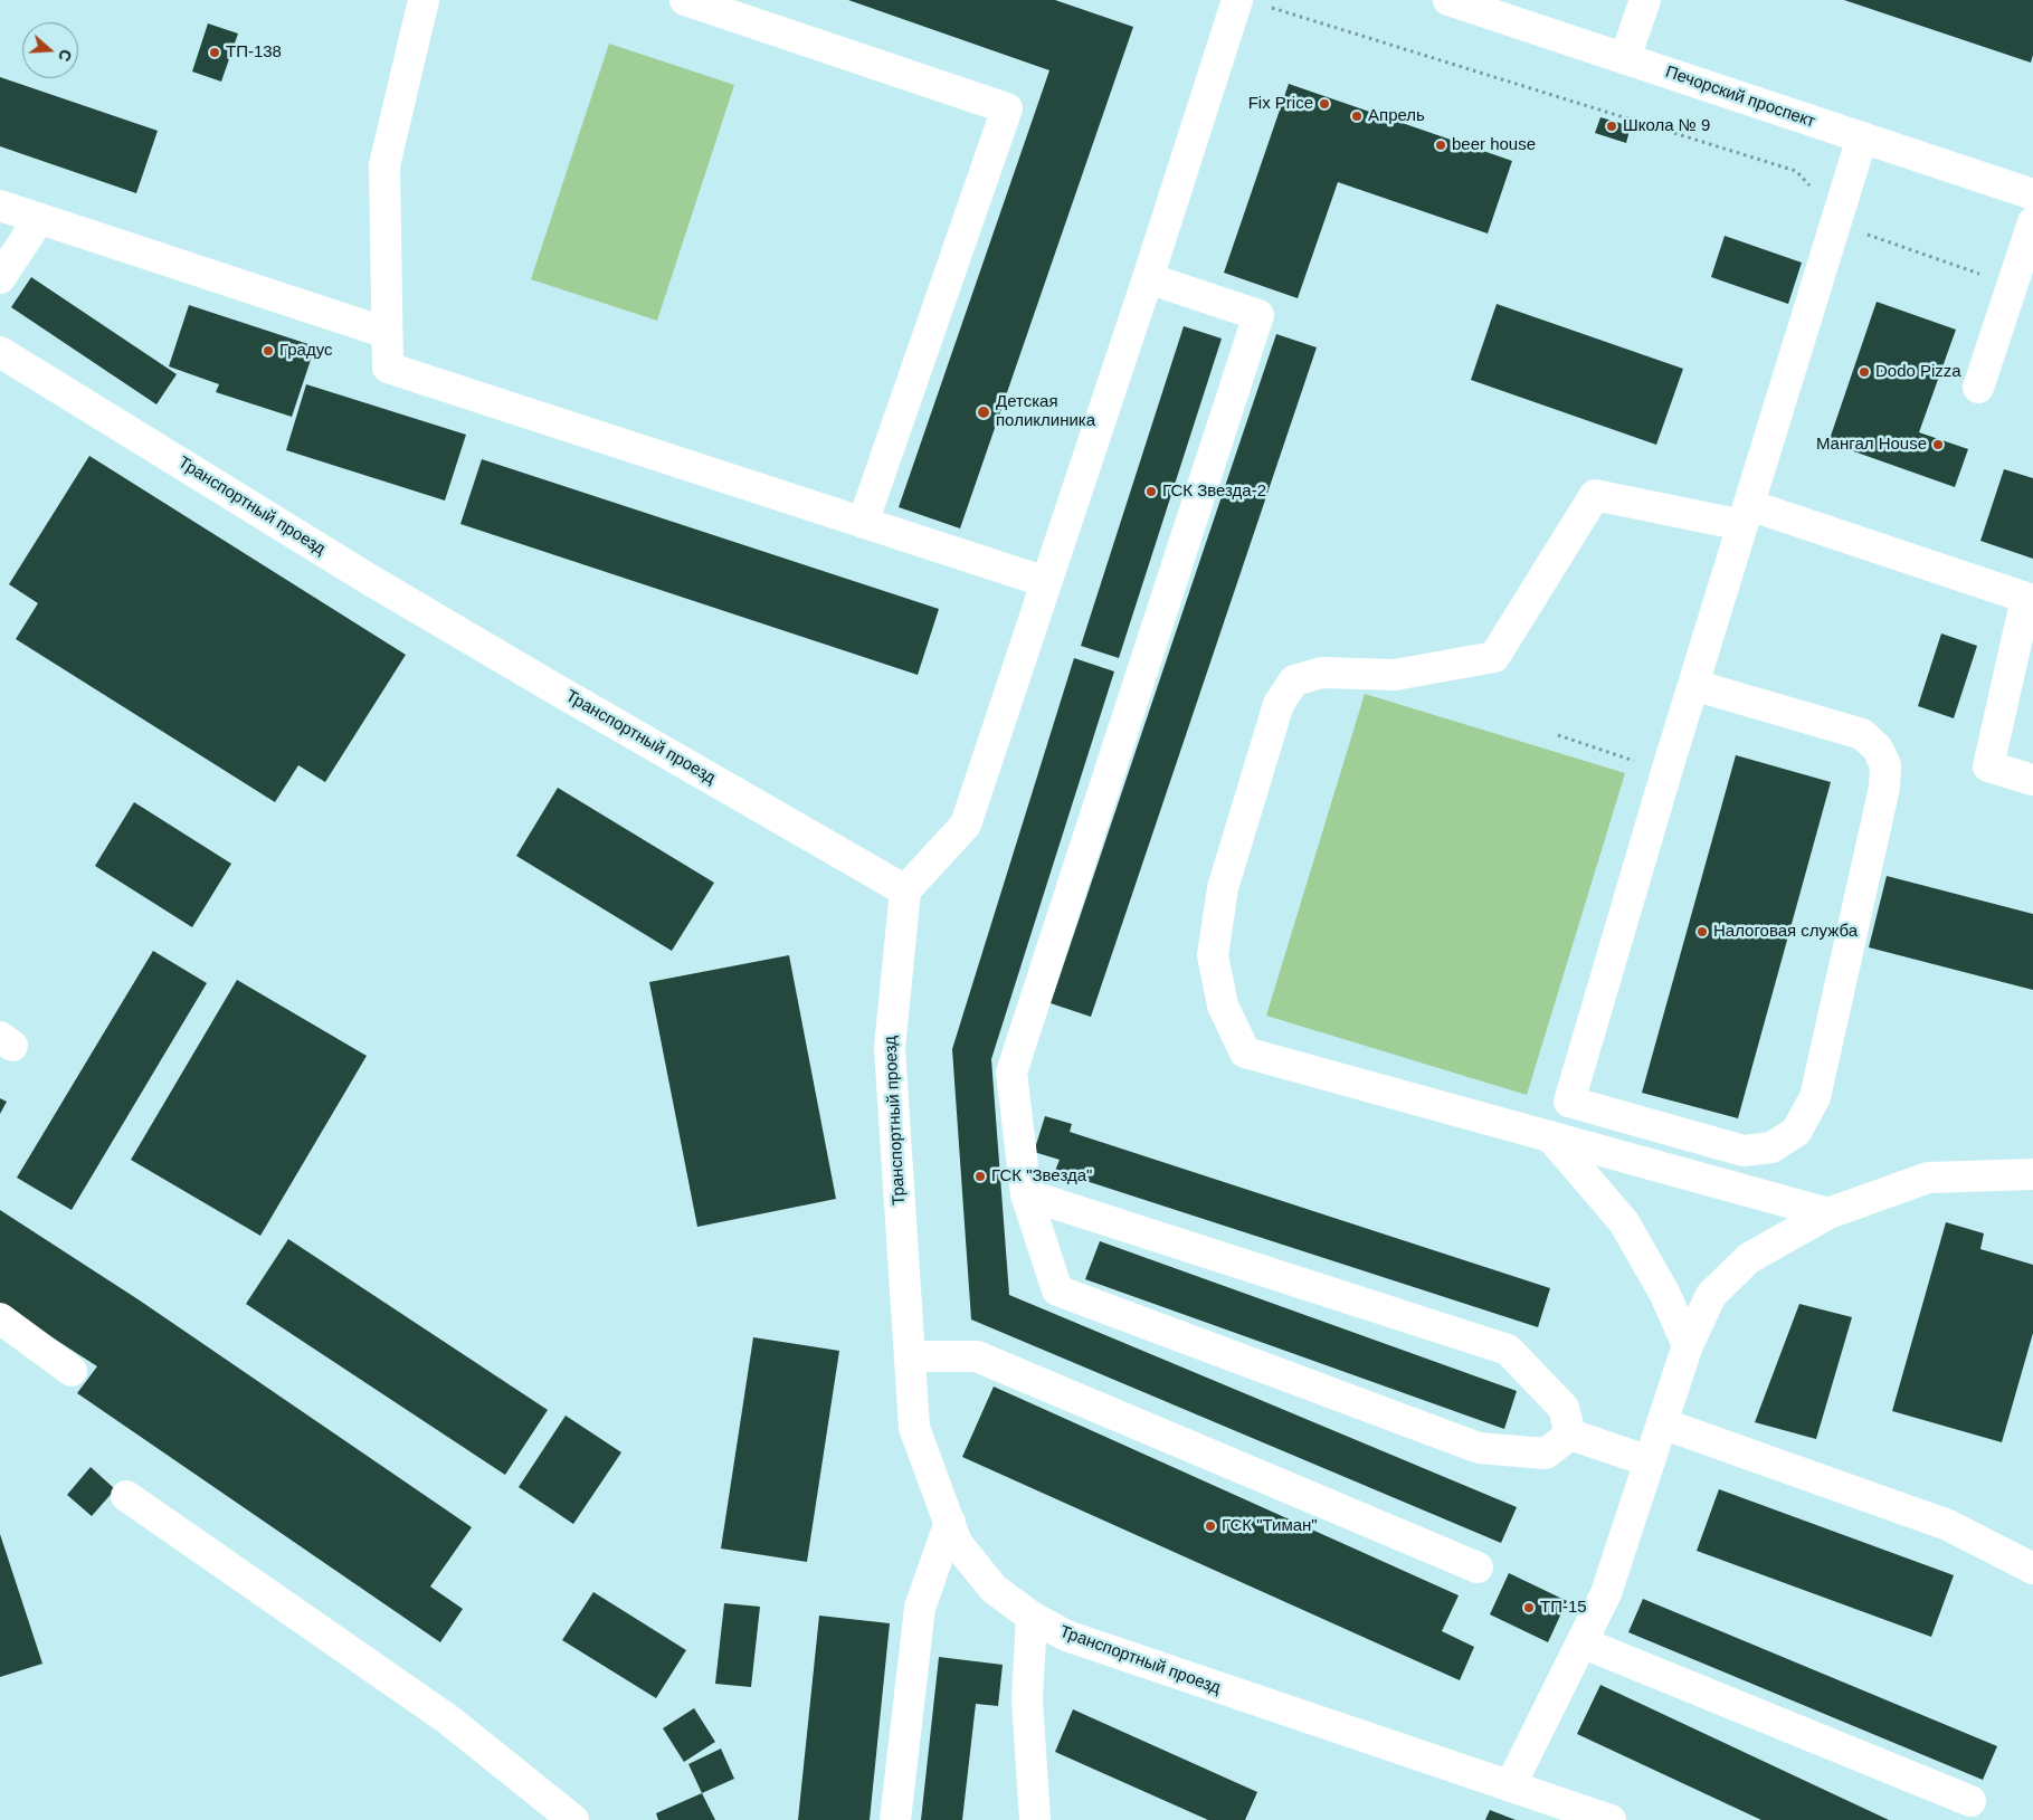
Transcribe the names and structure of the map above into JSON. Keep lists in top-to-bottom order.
{
  "streets": {
    "street": ["Печорский проспект", "Транспортный проезд"]
  },
  "places": [
    "ТП-138",
    "Fix Price",
    "Апрель",
    "Школа № 9",
    "beer house",
    "Градус",
    "Dodo Pizza",
    "Детская поликлиника",
    "Мангал House",
    "ГСК Звезда-2",
    "Налоговая служба",
    "ГСК \"Звезда\"",
    "ГСК \"Тиман\"",
    "ТП-15"
  ],
  "north": "right"
}
